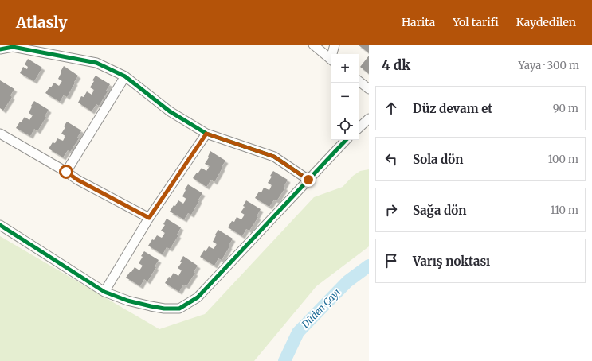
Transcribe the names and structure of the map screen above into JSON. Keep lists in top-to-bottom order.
{
  "water": ["Düden Çayı"],
  "page": {
    "header": "Atlasly",
    "nav": ["Harita", "Yol tarifi", "Kaydedilen"],
    "heading": ["4 dk", "Yaya · 300 m"],
    "map_buttons": ["+", "−"],
    "list": [
      ["Düz devam et", "90 m"],
      ["Sola dön", "100 m"],
      ["Sağa dön", "110 m"],
      "Varış noktası"
    ]
  }
}
